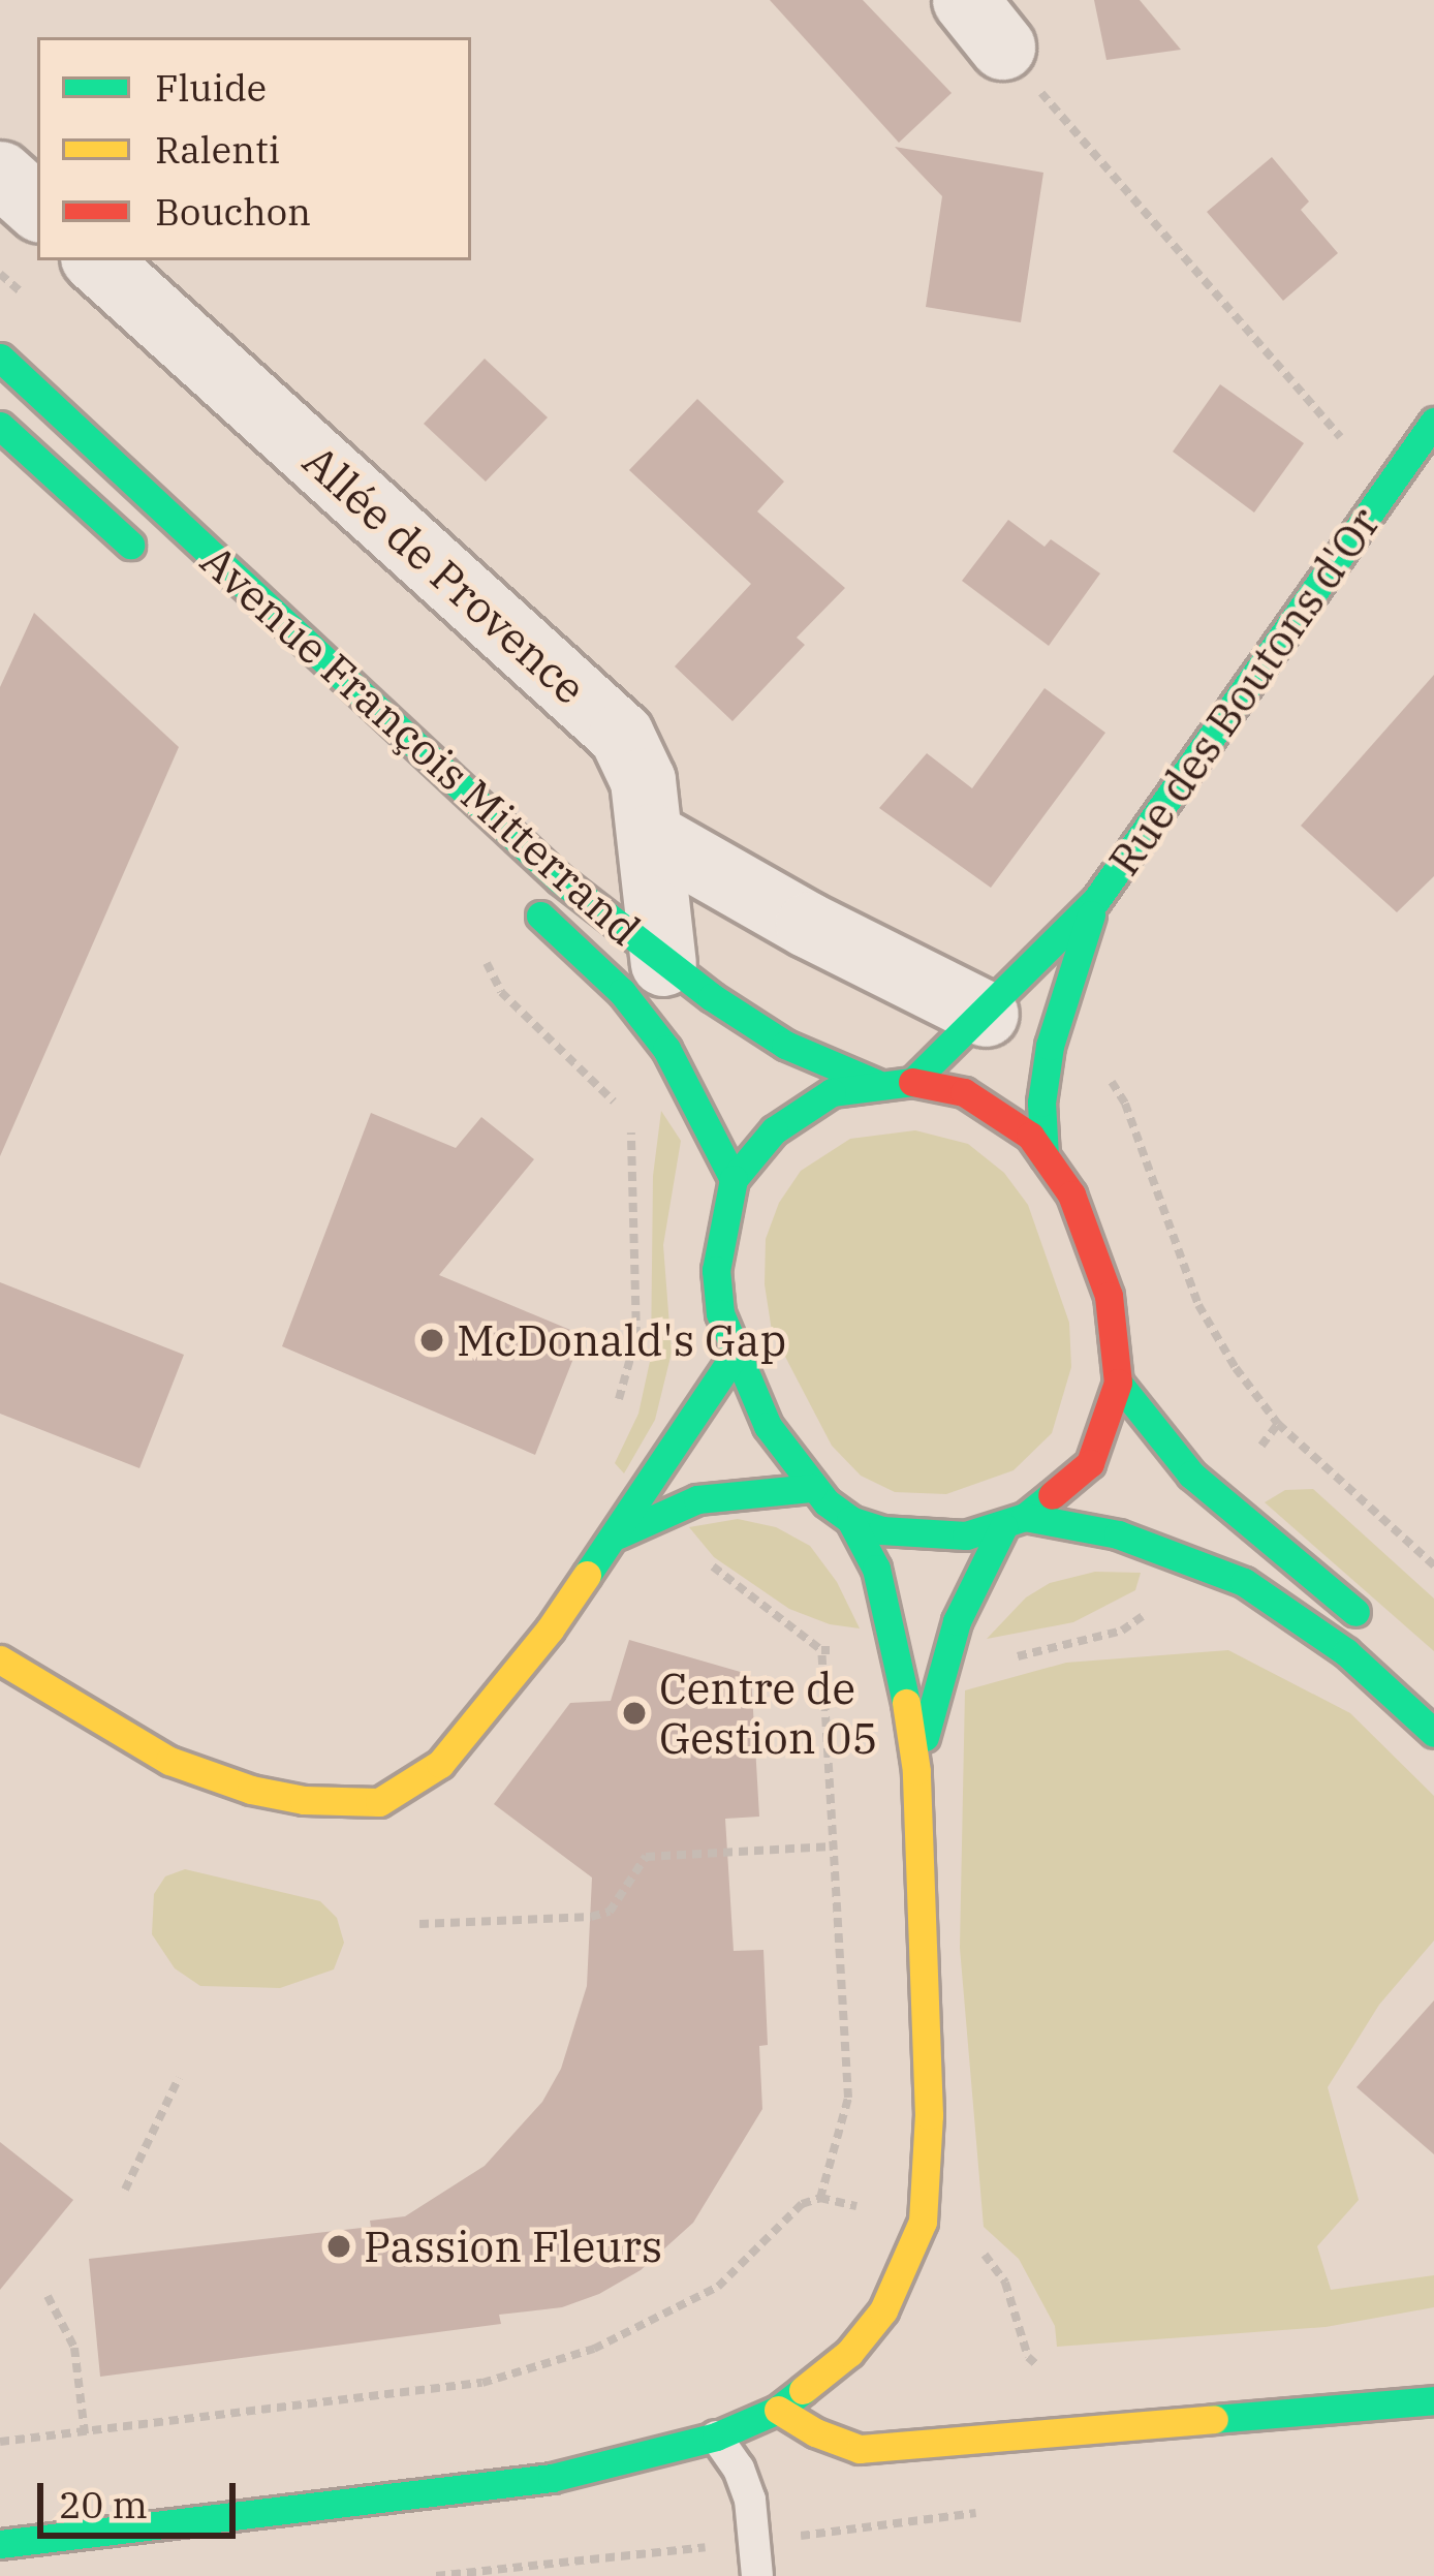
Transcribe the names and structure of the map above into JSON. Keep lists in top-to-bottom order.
{
  "streets": {
    "main road": ["Rue des Boutons d'Or", "Avenue François Mitterrand"],
    "street": ["Allée de Provence"]
  },
  "crossings": [
    ["Allée de Provence", "Avenue François Mitterrand"],
    ["Rue des Boutons d'Or", "Avenue François Mitterrand"]
  ],
  "places": ["McDonald's Gap", "Centre de Gestion 05", "Passion Fleurs"],
  "legend": ["Fluide", "Ralenti", "Bouchon"],
  "scale_bar": "20 m"
}
